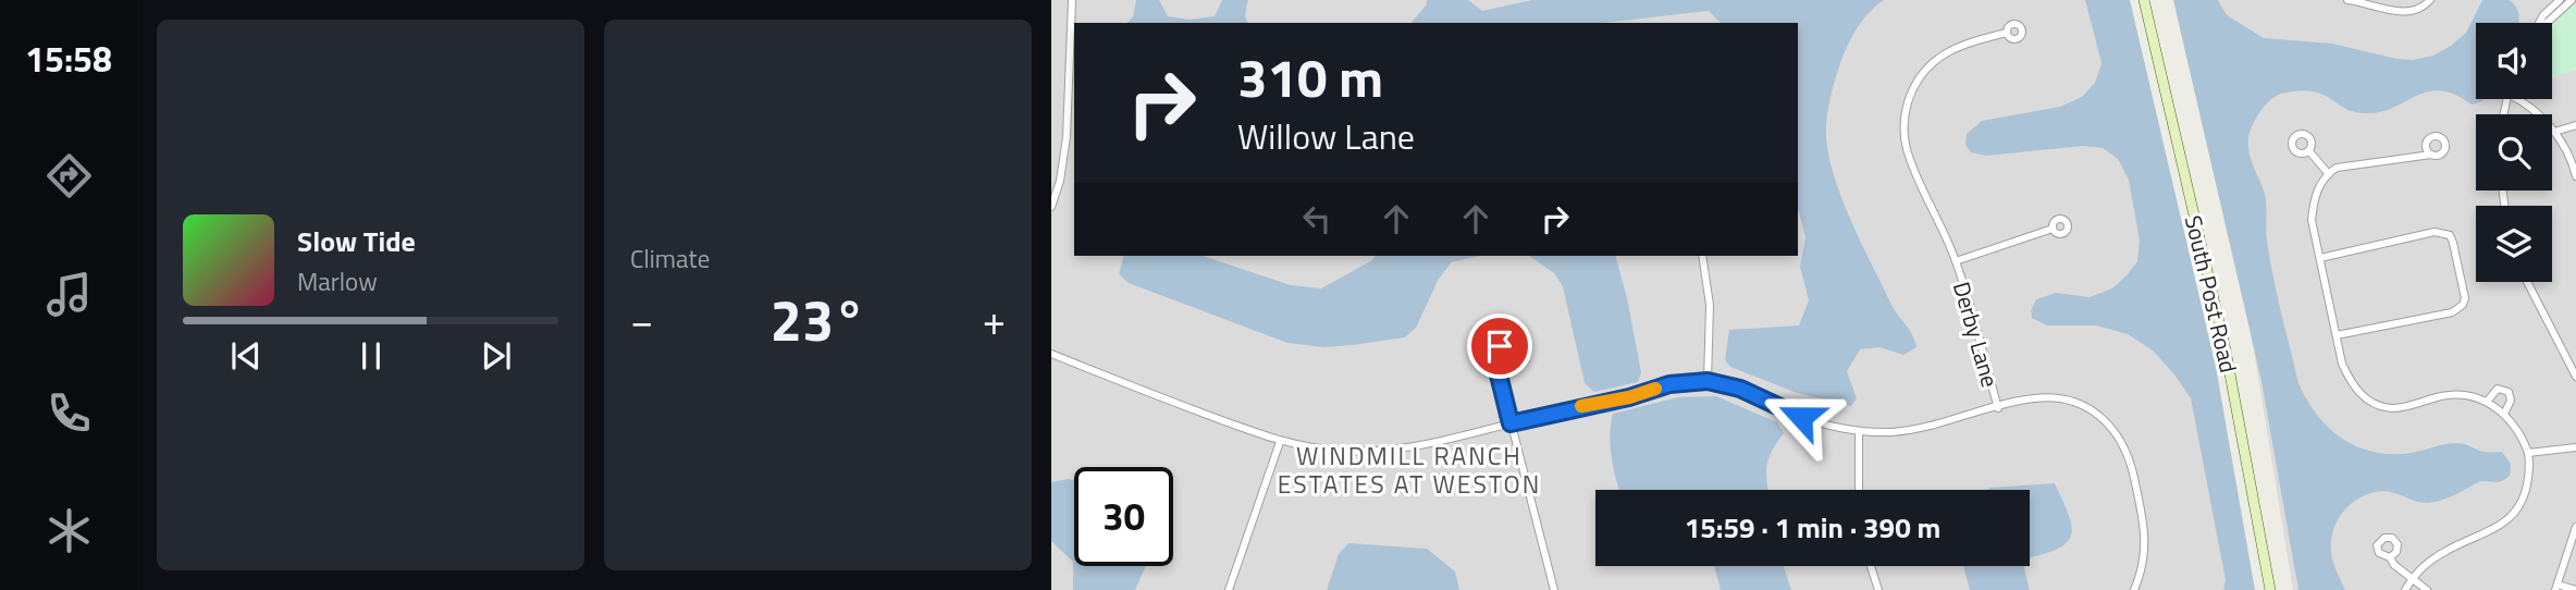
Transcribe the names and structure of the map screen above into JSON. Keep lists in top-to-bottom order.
{
  "streets": {
    "street": ["South Post Road", "Derby Lane"]
  },
  "districts": ["WINDMILL RANCH ESTATES AT WESTON"],
  "page": {
    "tabs": "15:58",
    "tile": "Climate",
    "turn": ["310 m", "Willow Lane"],
    "song": ["Slow Tide", "Marlow"],
    "heat": ["−", "23°", "+"],
    "limit": "30",
    "trip": "15:59 · 1 min · 390 m"
  }
}
